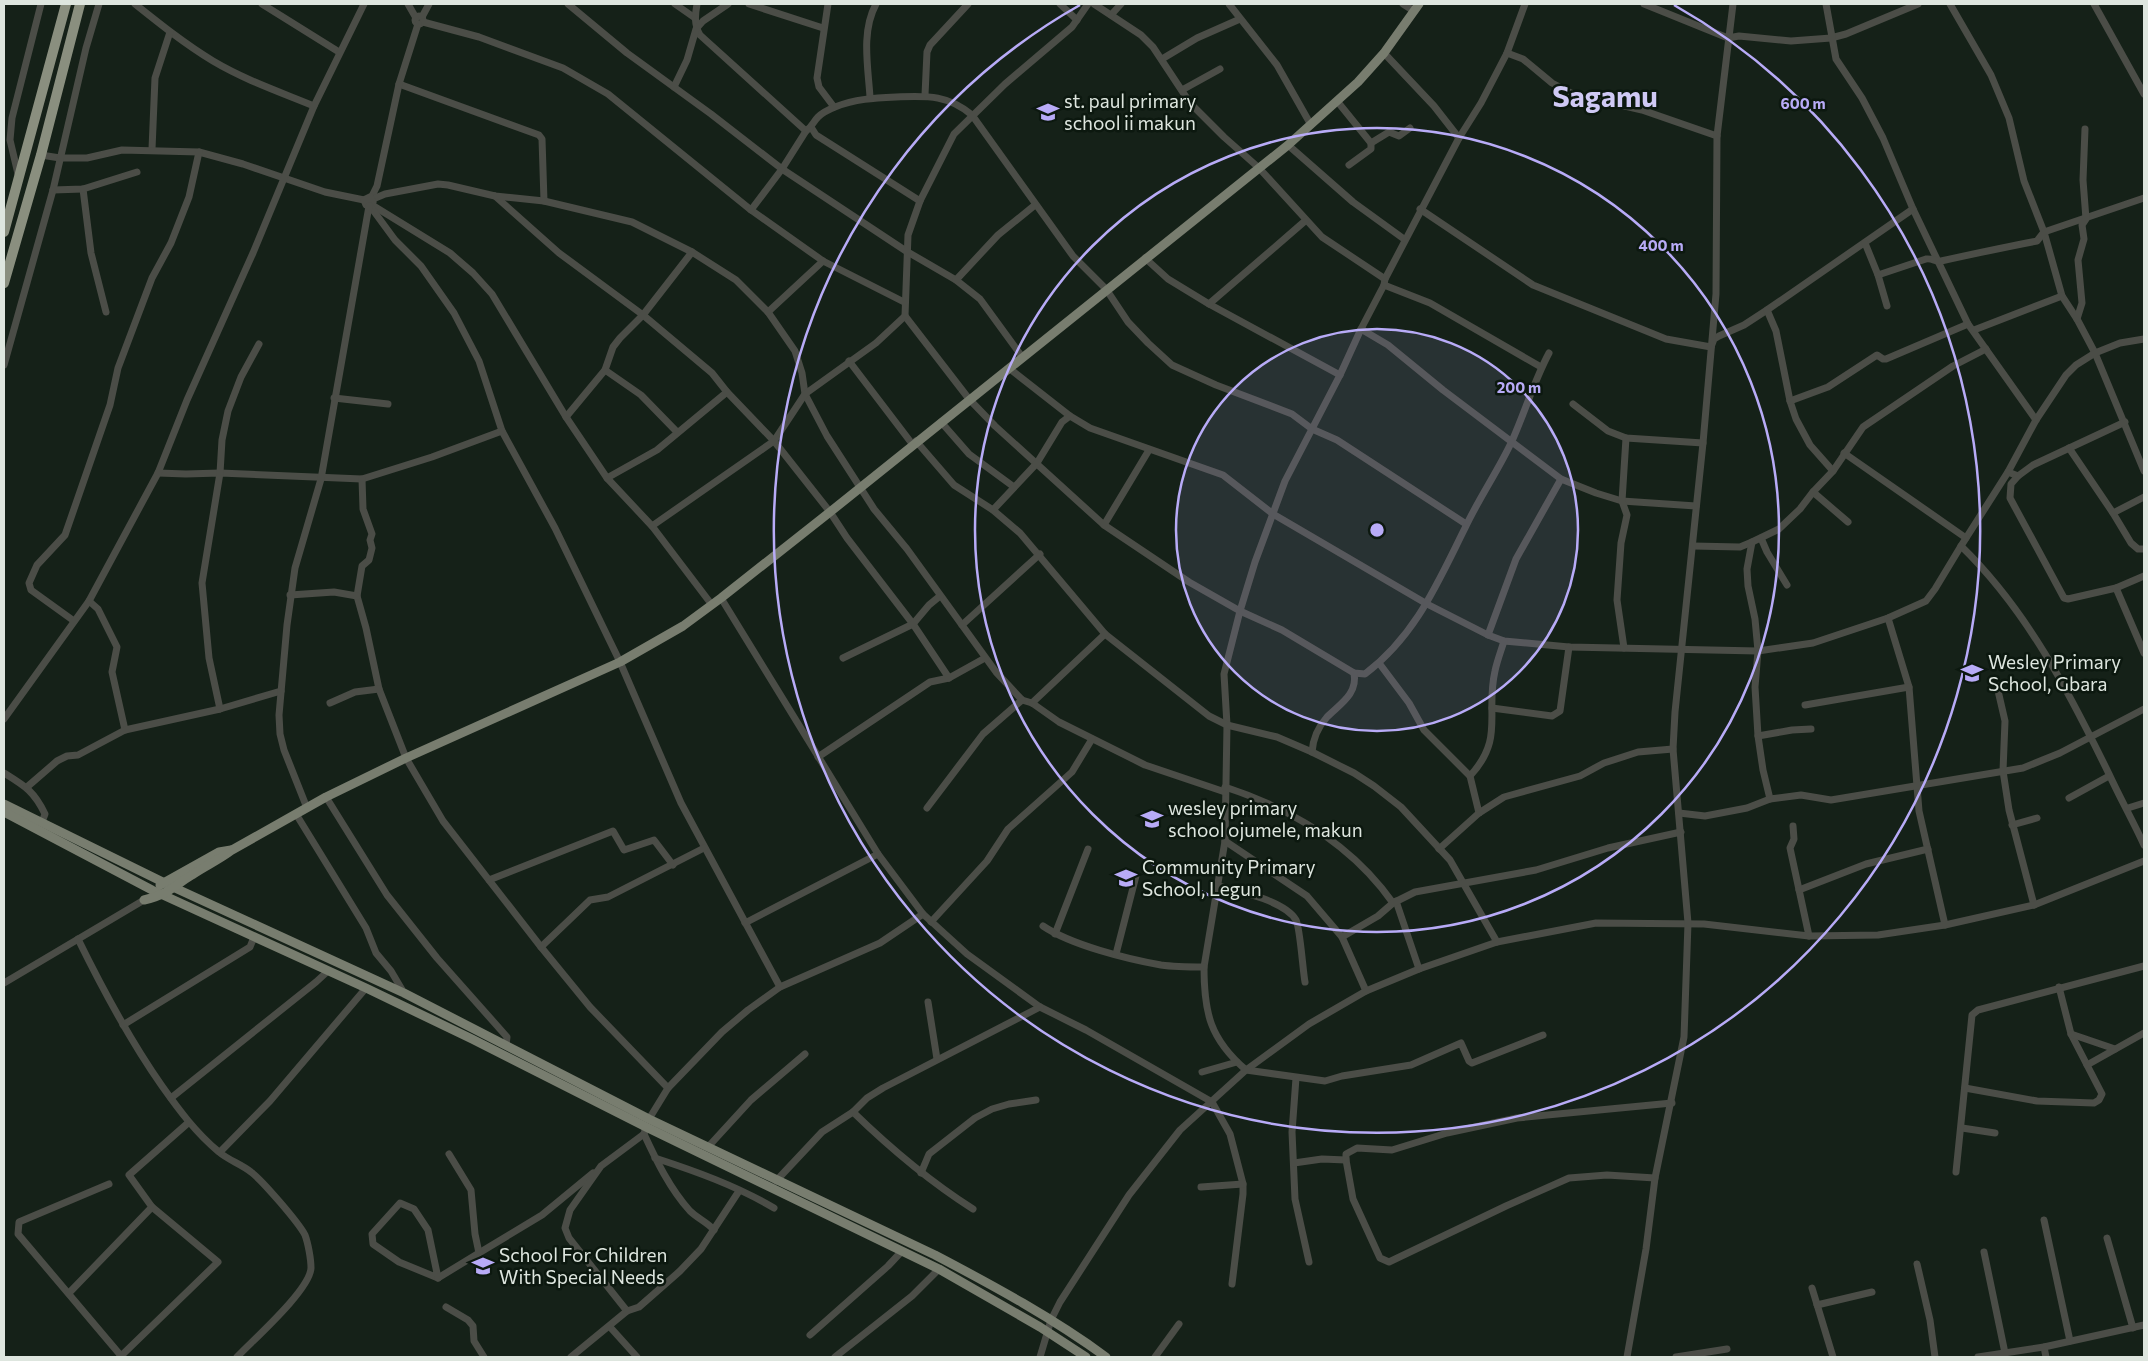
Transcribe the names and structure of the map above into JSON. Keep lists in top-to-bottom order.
{
  "districts": ["Sagamu"],
  "places": {
    "school or university": [
      "st. paul primary school ii makun",
      "Wesley Primary School, Gbara",
      "wesley primary school ojumele, makun",
      "Community Primary School, Legun",
      "School For Children With Special Needs"
    ]
  },
  "rings": ["600 m", "400 m", "200 m"]
}
